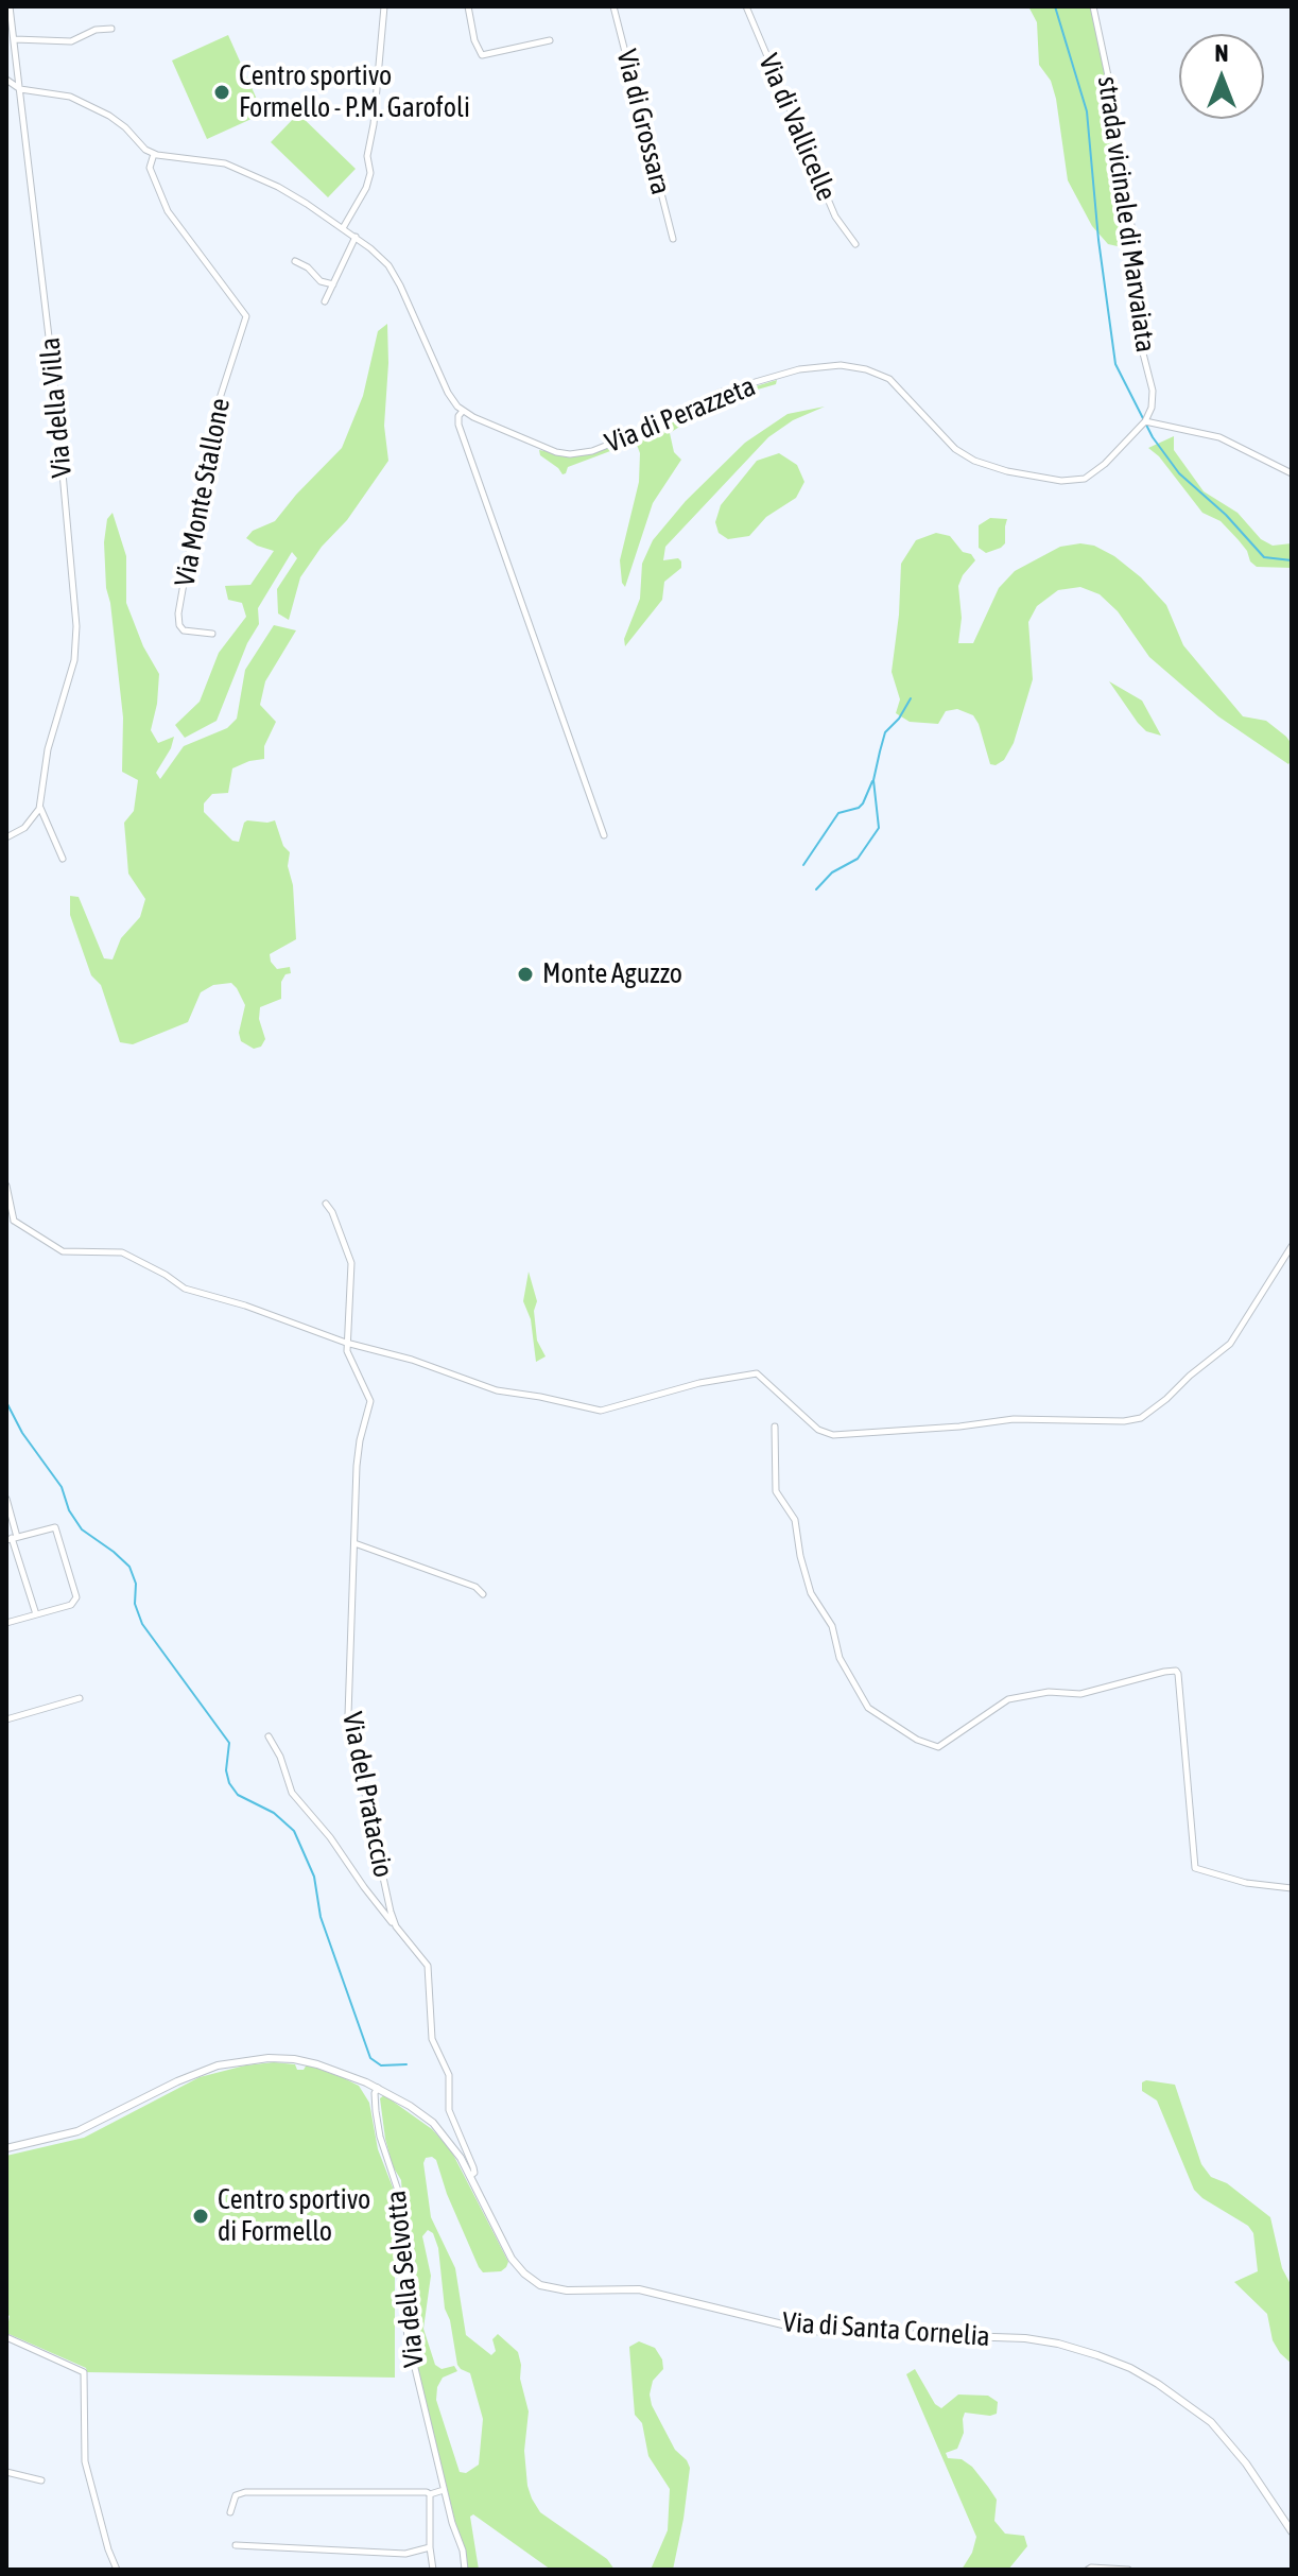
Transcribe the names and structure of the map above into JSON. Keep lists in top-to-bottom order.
{
  "streets": {
    "street": [
      "Via di Grossara",
      "Via di Vallicelle",
      "strada vicinale di Marvaiata",
      "Via della Villa",
      "Via di Perazzeta",
      "Via Monte Stallone",
      "Via del Prataccio",
      "Via della Selvotta",
      "Via di Santa Cornelia"
    ]
  },
  "crossings": [
    ["strada vicinale di Marvaiata", "Via di Perazzeta"],
    ["Via del Prataccio", "Via di Santa Cornelia"],
    ["Via della Selvotta", "Via di Santa Cornelia"]
  ],
  "places": ["Centro sportivo Formello - P.M. Garofoli", "Monte Aguzzo", "Centro sportivo di Formello"],
  "north": "top"
}
